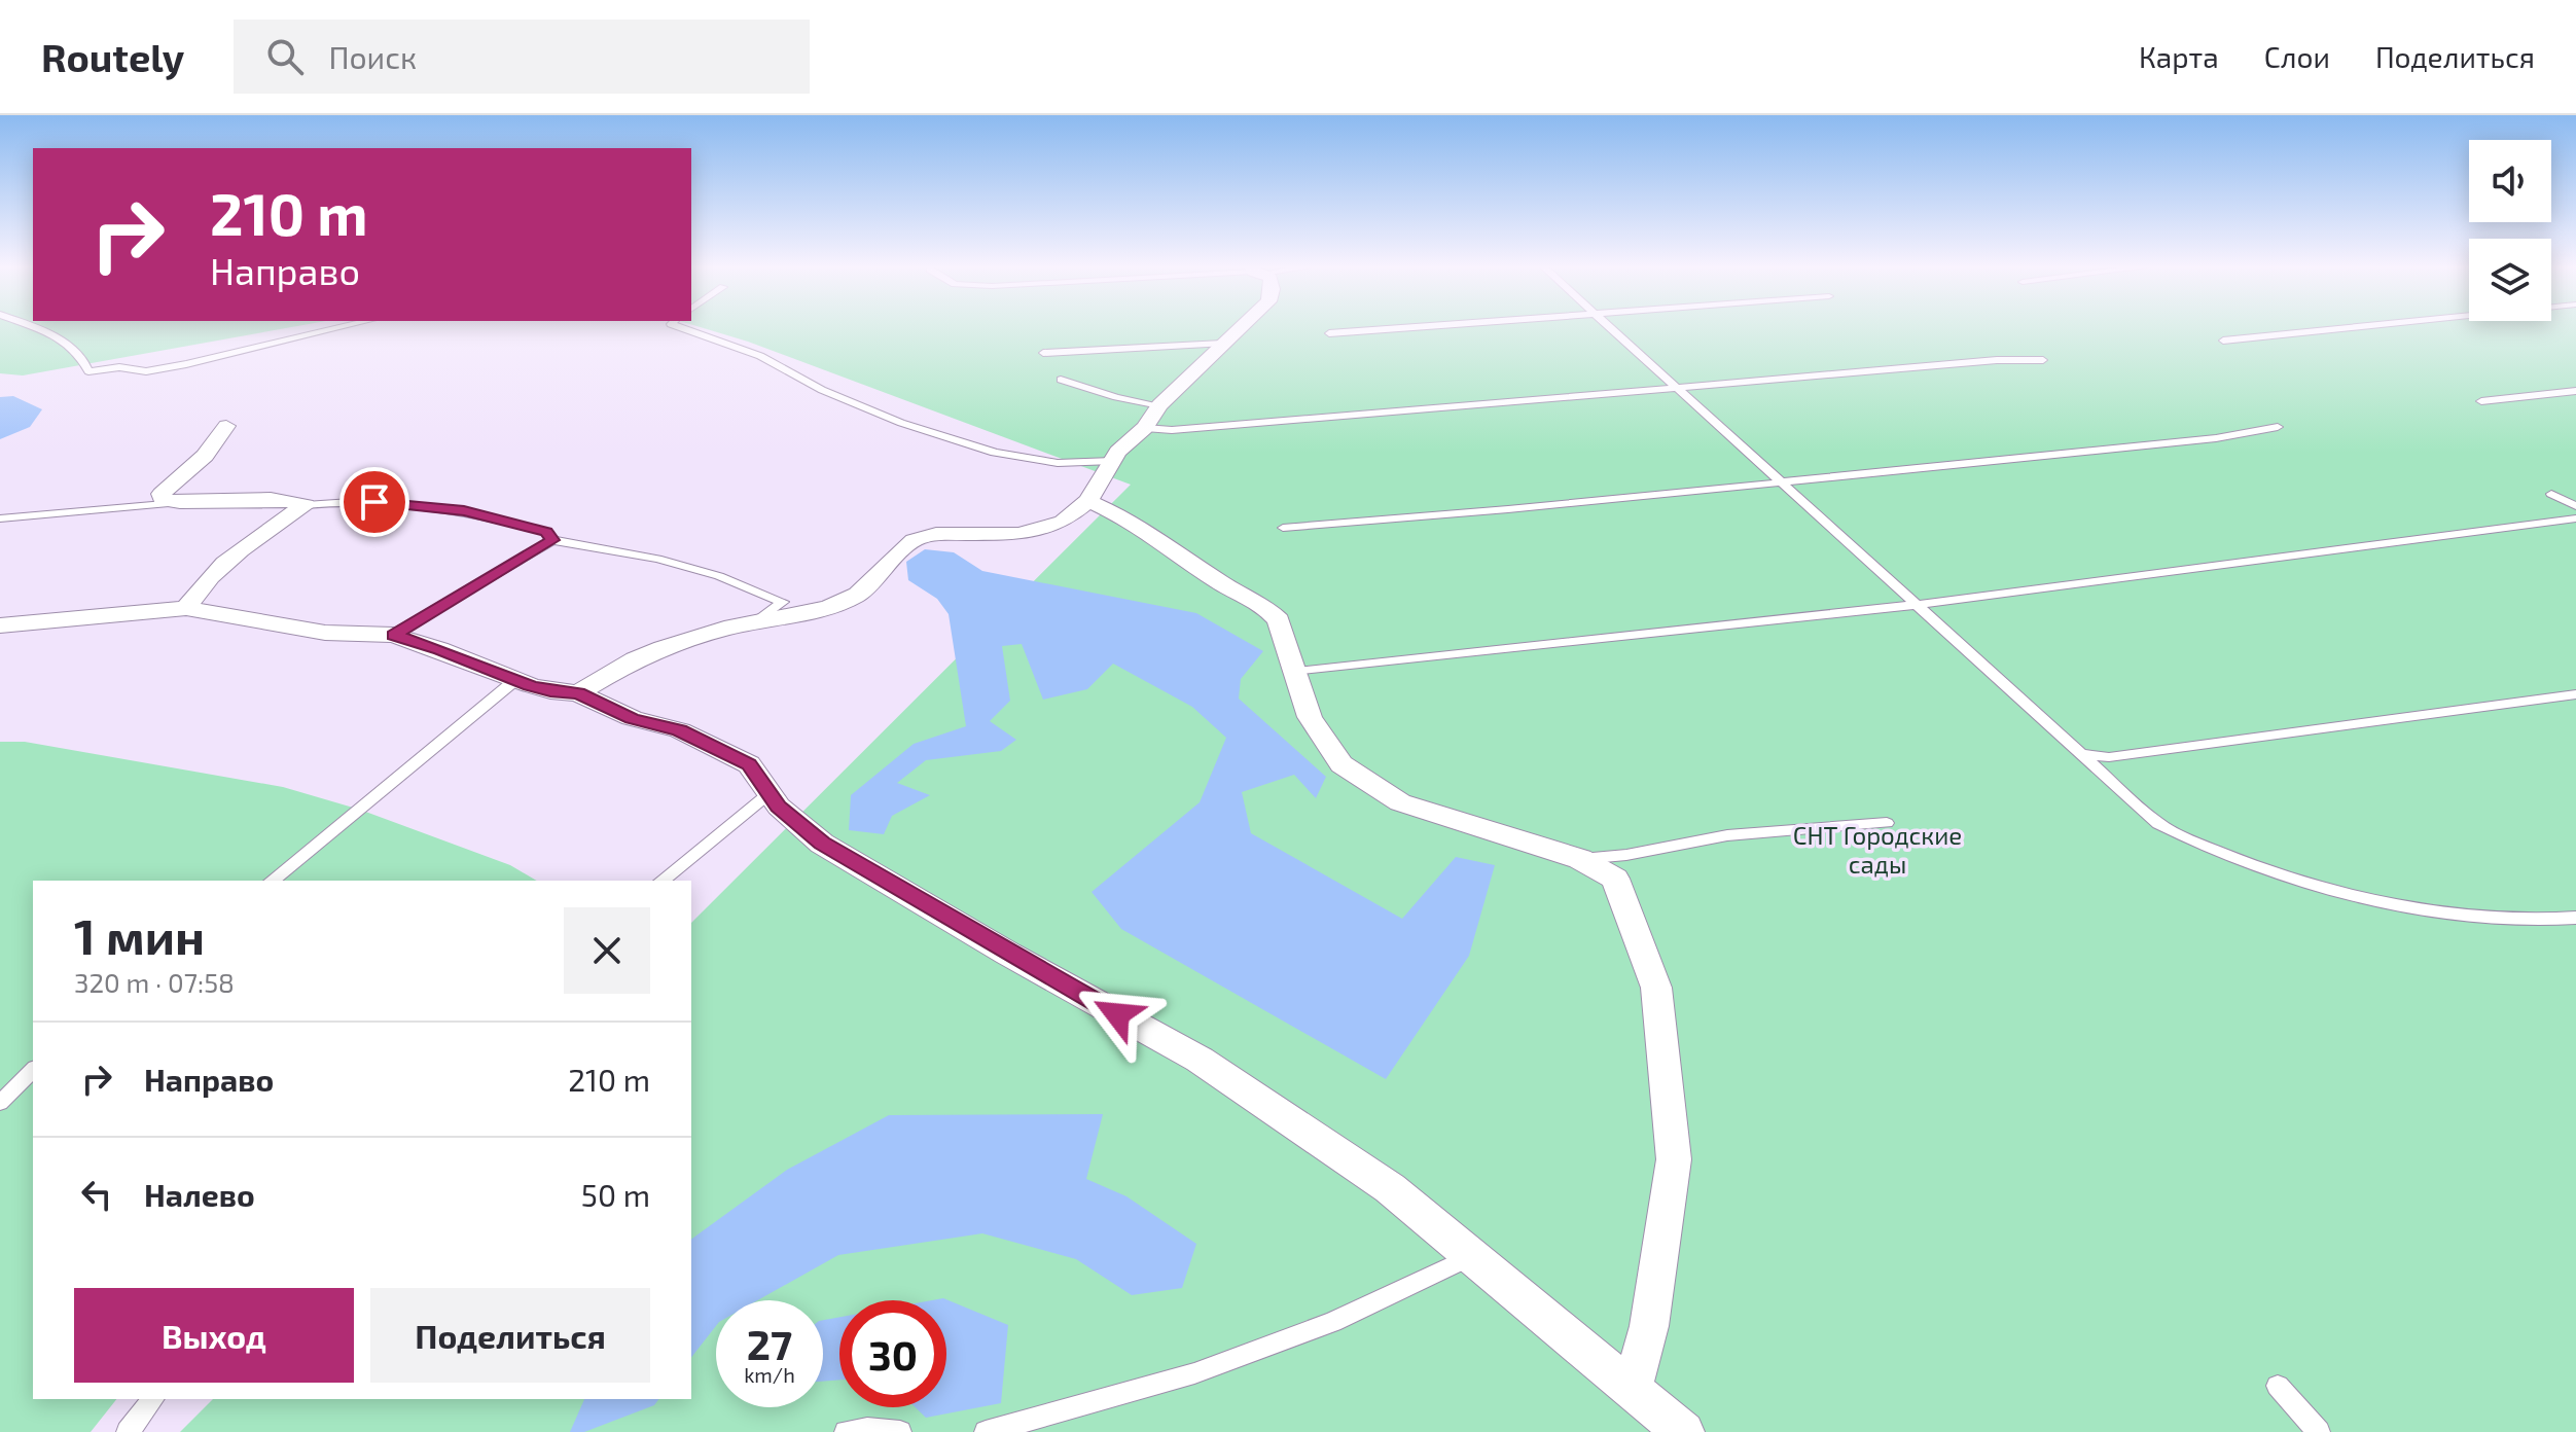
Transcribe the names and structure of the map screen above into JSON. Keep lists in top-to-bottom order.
{
  "parks": ["СНТ Городские сады"],
  "page": {
    "header": "Routely",
    "search": "Поиск",
    "nav": ["Карта", "Слои", "Поделиться"],
    "turn": ["210 m", "Направо"],
    "heading": ["1 мин", "320 m · 07:58"],
    "list": [
      {
        "name": "Направо",
        "value": "210 m"
      },
      {
        "name": "Налево",
        "value": "50 m"
      }
    ],
    "buttons": ["Выход", "Поделиться"],
    "speed": "27 km/h",
    "limit": "30"
  }
}
